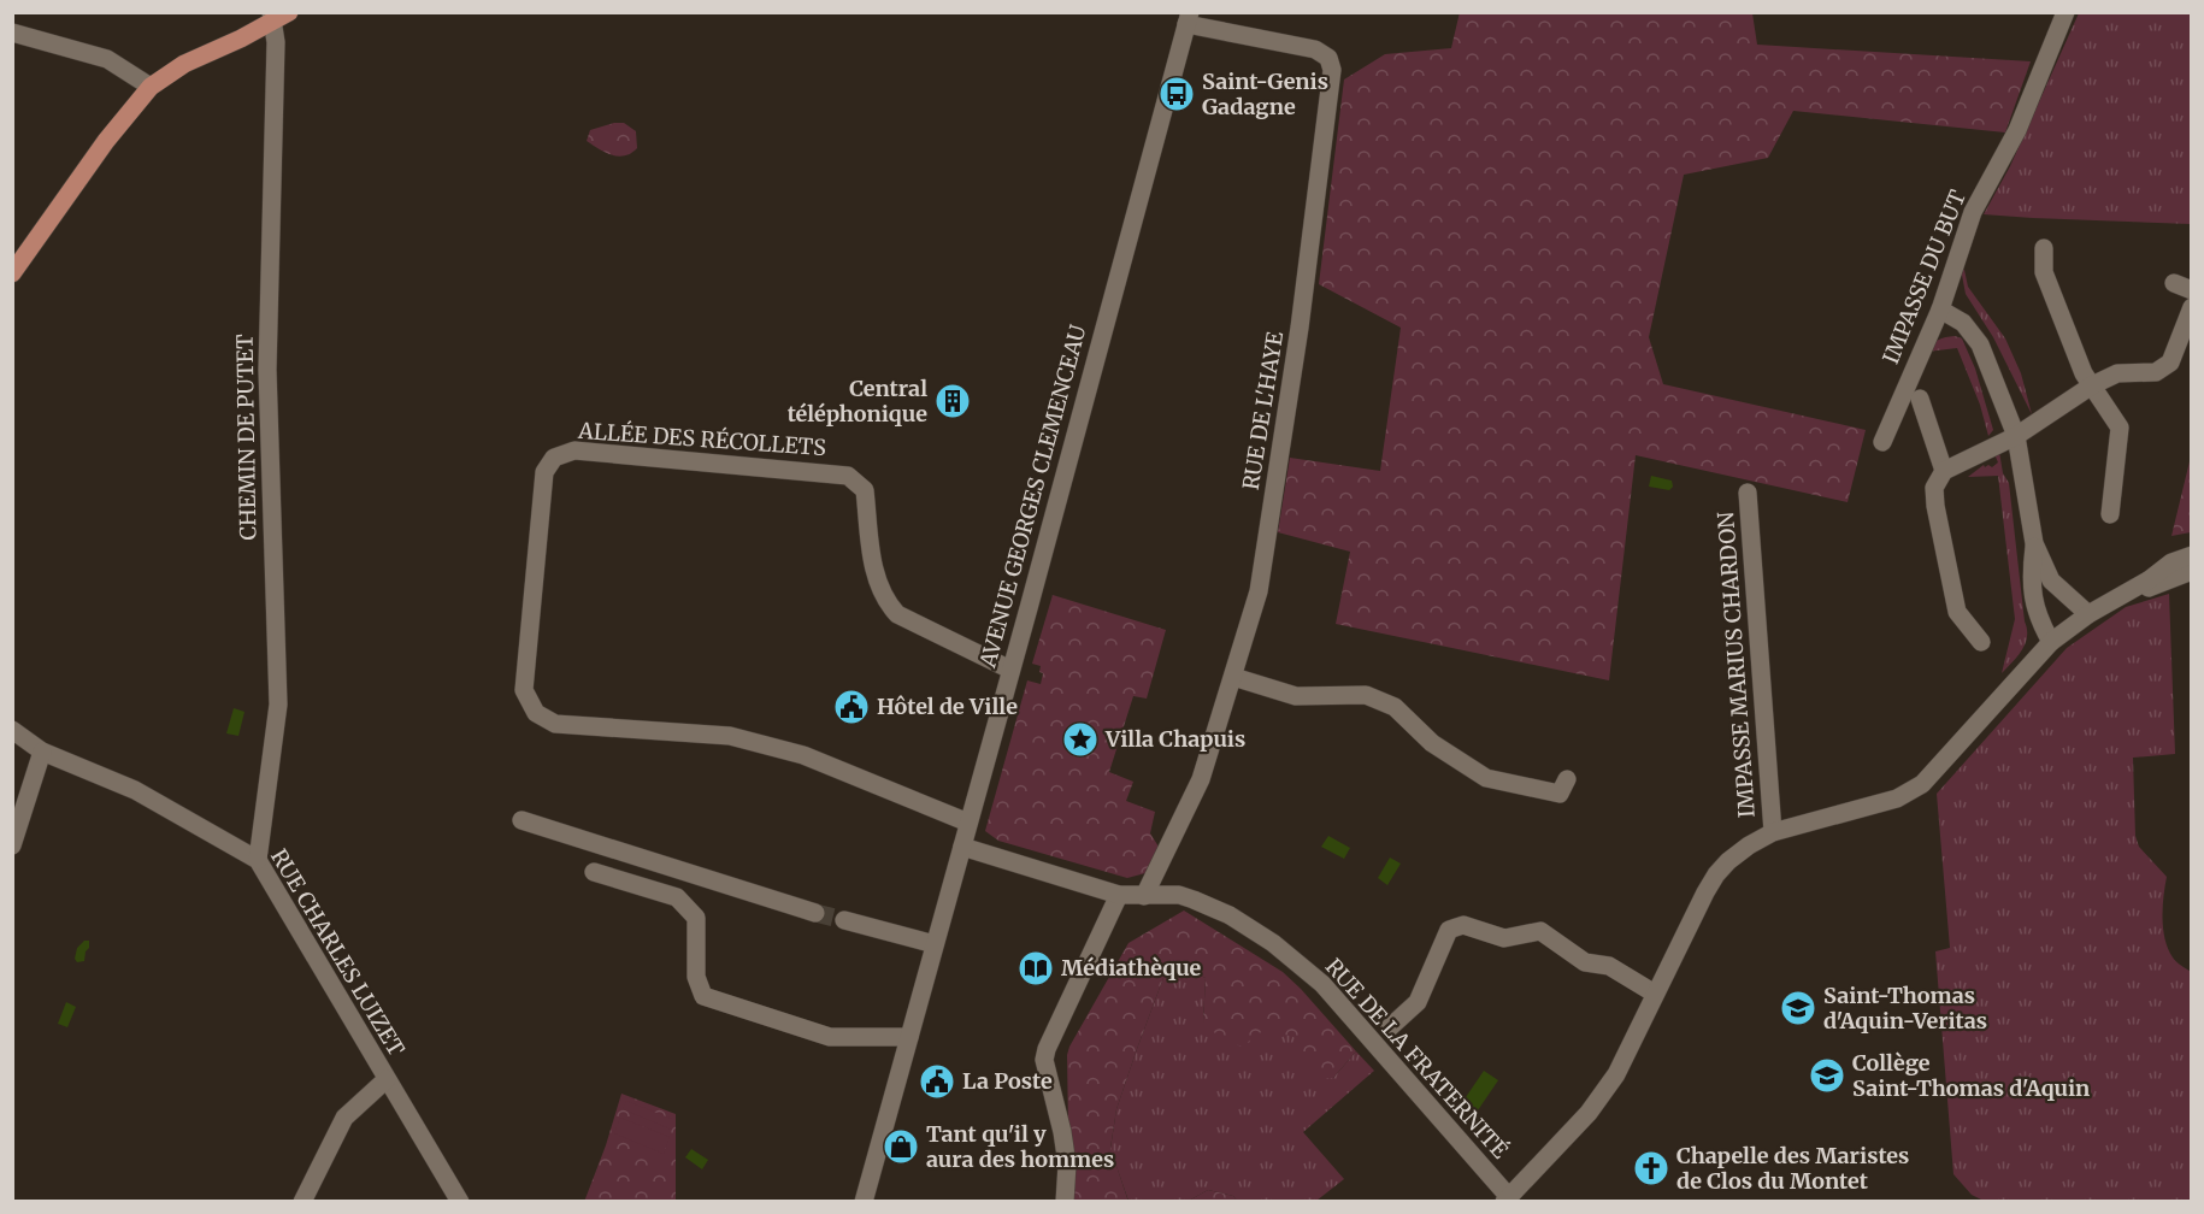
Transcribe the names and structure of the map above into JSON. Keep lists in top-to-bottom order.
{
  "streets": {
    "street": [
      "IMPASSE DU BUT",
      "RUE DE L'HAYE",
      "CHEMIN DE PUTET",
      "ALLÉE DES RÉCOLLETS",
      "AVENUE GEORGES CLEMENCEAU",
      "IMPASSE MARIUS CHARDON",
      "RUE CHARLES LUIZET",
      "RUE DE LA FRATERNITÉ"
    ]
  },
  "crossings": [
    ["RUE DE L'HAYE", "AVENUE GEORGES CLEMENCEAU"],
    ["RUE DE L'HAYE", "RUE DE LA FRATERNITÉ"],
    ["CHEMIN DE PUTET", "RUE CHARLES LUIZET"],
    ["ALLÉE DES RÉCOLLETS", "AVENUE GEORGES CLEMENCEAU"],
    ["AVENUE GEORGES CLEMENCEAU", "RUE DE LA FRATERNITÉ"]
  ],
  "places": {
    "bus stop": ["Saint-Genis Gadagne"],
    "building": ["Central téléphonique"],
    "public building": ["Hôtel de Ville", "La Poste"],
    "place": ["Villa Chapuis"],
    "library": ["Médiathèque"],
    "school or university": ["Saint-Thomas d'Aquin-Veritas", "Collège Saint-Thomas d'Aquin"],
    "shop": ["Tant qu'il y aura des hommes"],
    "church": ["Chapelle des Maristes de Clos du Montet"]
  }
}
